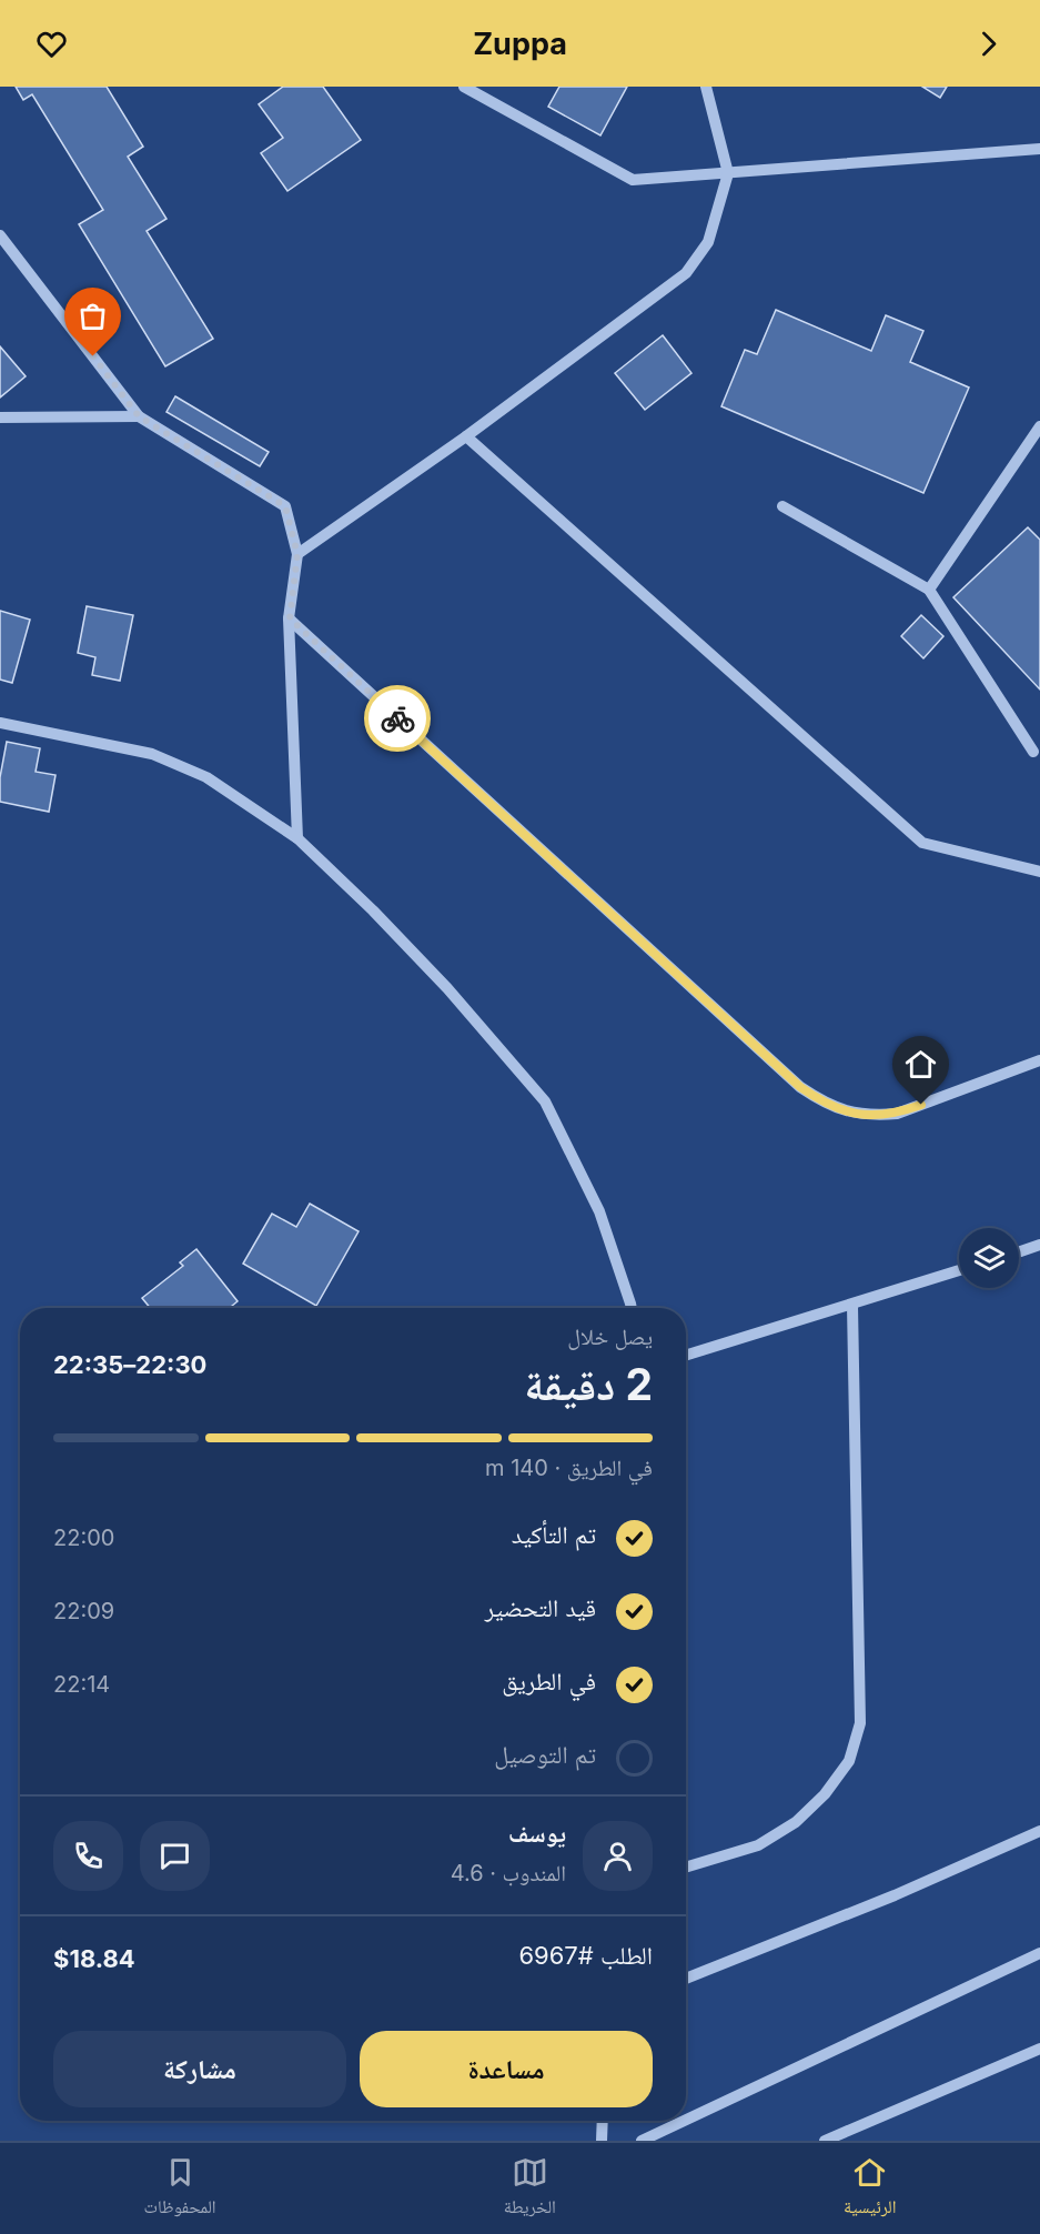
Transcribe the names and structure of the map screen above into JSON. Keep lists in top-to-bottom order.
{
  "page": {
    "header": "Zuppa",
    "heading": ["2 دقيقة", "يصل خلال", "22:30–22:35"],
    "panel": [
      "يوسف",
      "المندوب · 4.6",
      "الطلب #6967",
      "$18.84"
    ],
    "bar": "في الطريق · 140 m",
    "list": [
      ["تم التأكيد", "22:00"],
      ["قيد التحضير", "22:09"],
      ["في الطريق", "22:14"],
      "تم التوصيل"
    ],
    "buttons": ["مساعدة", "مشاركة"],
    "tabs": ["الرئيسية", "الخريطة", "المحفوظات"]
  }
}
